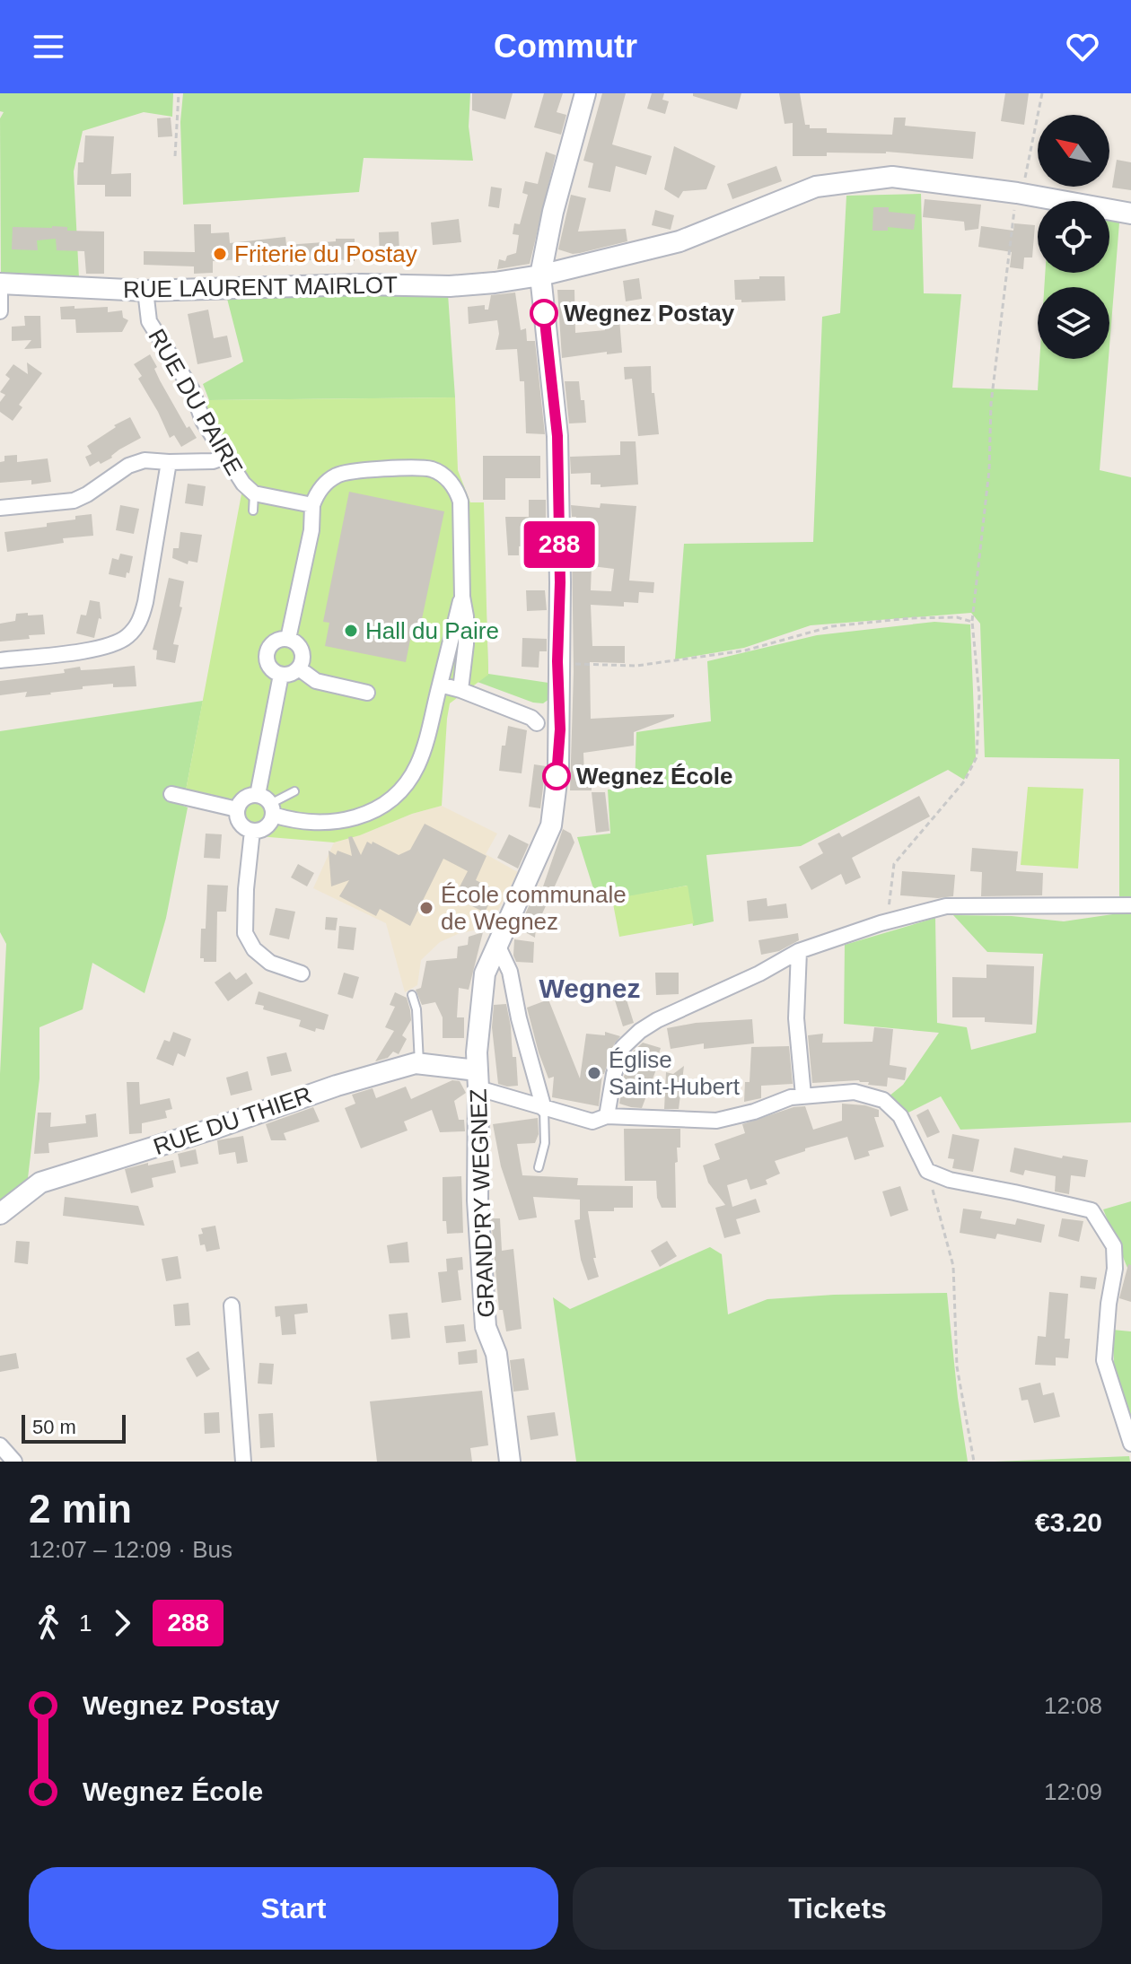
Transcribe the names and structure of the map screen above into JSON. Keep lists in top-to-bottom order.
{
  "streets": {
    "street": [
      "RUE LAURENT MAIRLOT",
      "RUE DU PAIRE",
      "RUE DU THIER",
      "GRAND'RY WEGNEZ"
    ]
  },
  "crossings": [
    ["RUE LAURENT MAIRLOT", "RUE DU PAIRE"],
    ["RUE LAURENT MAIRLOT", "GRAND'RY WEGNEZ"],
    ["RUE DU THIER", "GRAND'RY WEGNEZ"]
  ],
  "districts": ["Wegnez"],
  "places": [
    "Friterie du Postay",
    "Wegnez Postay",
    "Hall du Paire",
    "Wegnez École",
    "École communale de Wegnez",
    "Église Saint-Hubert"
  ],
  "lines": ["bus line 288"],
  "scale_bar": "50 m",
  "north": "top left",
  "page": {
    "header": "Commutr",
    "on_map": "288",
    "scale": "50 m",
    "heading": ["2 min", "12:07 – 12:09 · Bus", "€3.20"],
    "legs": ["1", "288"],
    "list": [
      {
        "name": "Wegnez Postay",
        "value": "12:08"
      },
      {
        "name": "Wegnez École",
        "value": "12:09"
      }
    ],
    "buttons": ["Start", "Tickets"]
  }
}
